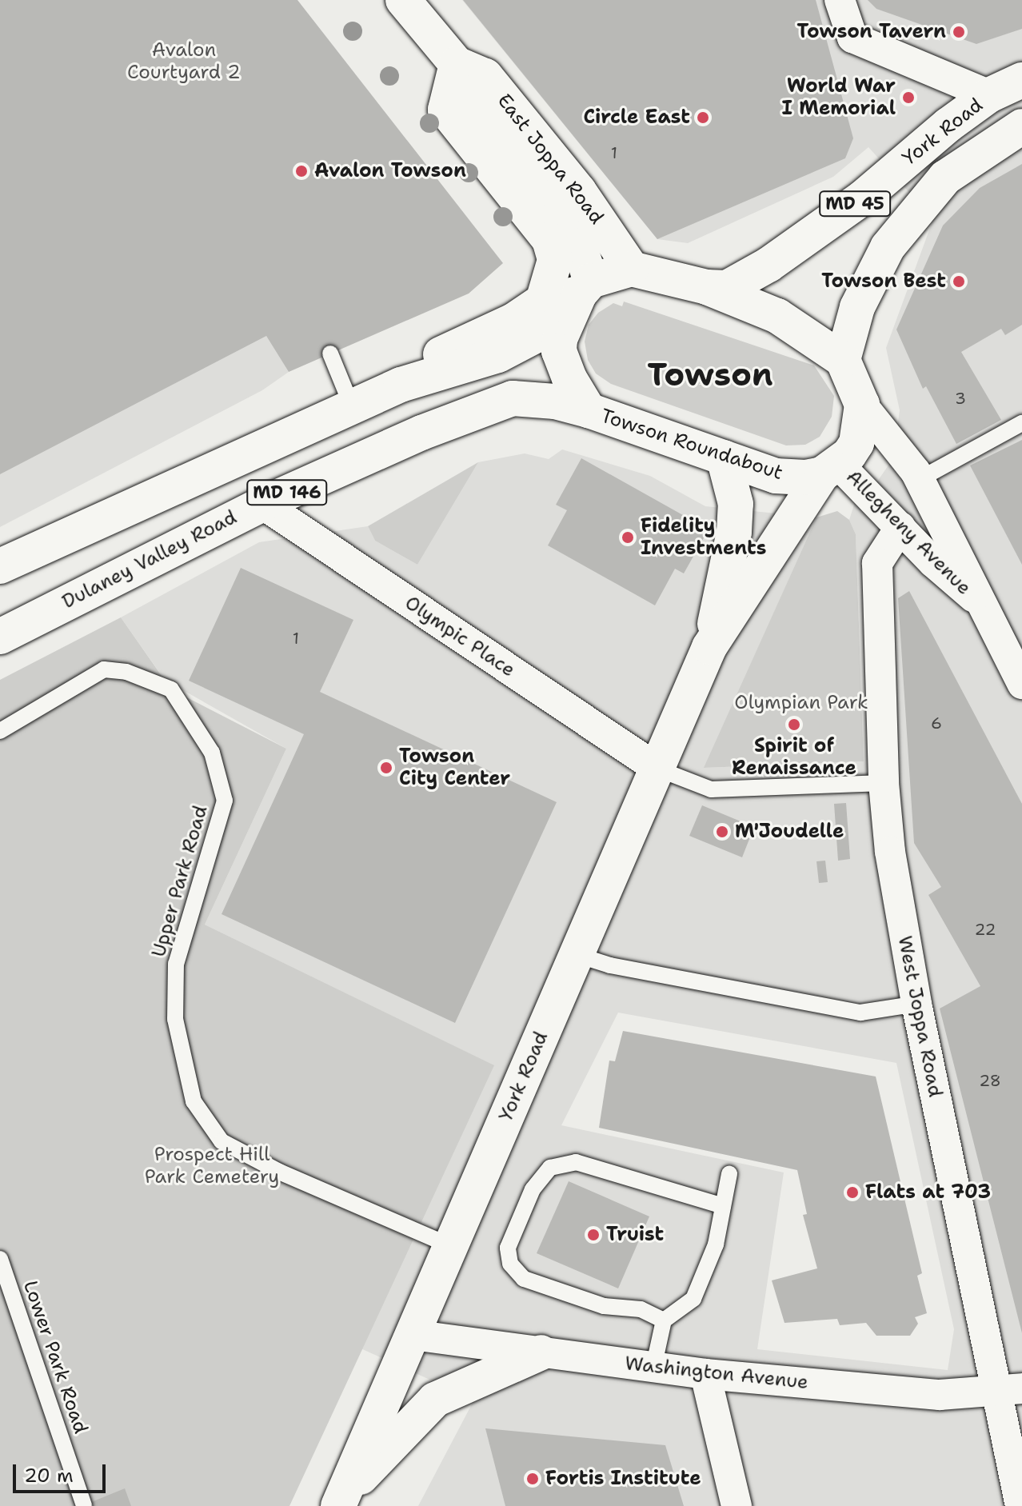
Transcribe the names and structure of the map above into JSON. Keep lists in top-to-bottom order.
{
  "streets": {
    "main road": [
      "York Road",
      "East Joppa Road",
      "MD 45",
      "Towson Roundabout",
      "MD 146",
      "Dulaney Valley Road"
    ],
    "street": [
      "Allegheny Avenue",
      "Olympic Place",
      "West Joppa Road",
      "Washington Avenue"
    ],
    "lane": ["Upper Park Road", "Lower Park Road"]
  },
  "crossings": [
    ["York Road", "MD 45"],
    ["York Road", "Towson Roundabout"],
    ["York Road", "Allegheny Avenue"],
    ["York Road", "Olympic Place"],
    ["York Road", "Upper Park Road"],
    ["York Road", "Washington Avenue"],
    ["East Joppa Road", "MD 45"],
    ["East Joppa Road", "Towson Roundabout"],
    ["East Joppa Road", "MD 146"],
    ["Towson Roundabout", "MD 146"],
    ["Towson Roundabout", "Allegheny Avenue"],
    ["Towson Roundabout", "Dulaney Valley Road"],
    ["Allegheny Avenue", "West Joppa Road"],
    ["Dulaney Valley Road", "Olympic Place"],
    ["West Joppa Road", "Washington Avenue"]
  ],
  "districts": ["Towson"],
  "parks": ["Avalon Courtyard 2", "Olympian Park", "Prospect Hill Park Cemetery"],
  "places": [
    "Towson Tavern",
    "World War I Memorial",
    "Circle East",
    "Avalon Towson",
    "Towson Best",
    "Fidelity Investments",
    "Spirit of Renaissance",
    "Towson City Center",
    "M'Joudelle",
    "Flats at 703",
    "Truist",
    "Fortis Institute"
  ],
  "house_numbers": [
    "1",
    "3",
    "1",
    "6",
    "22",
    "28"
  ],
  "scale_bar": "20 m"
}
